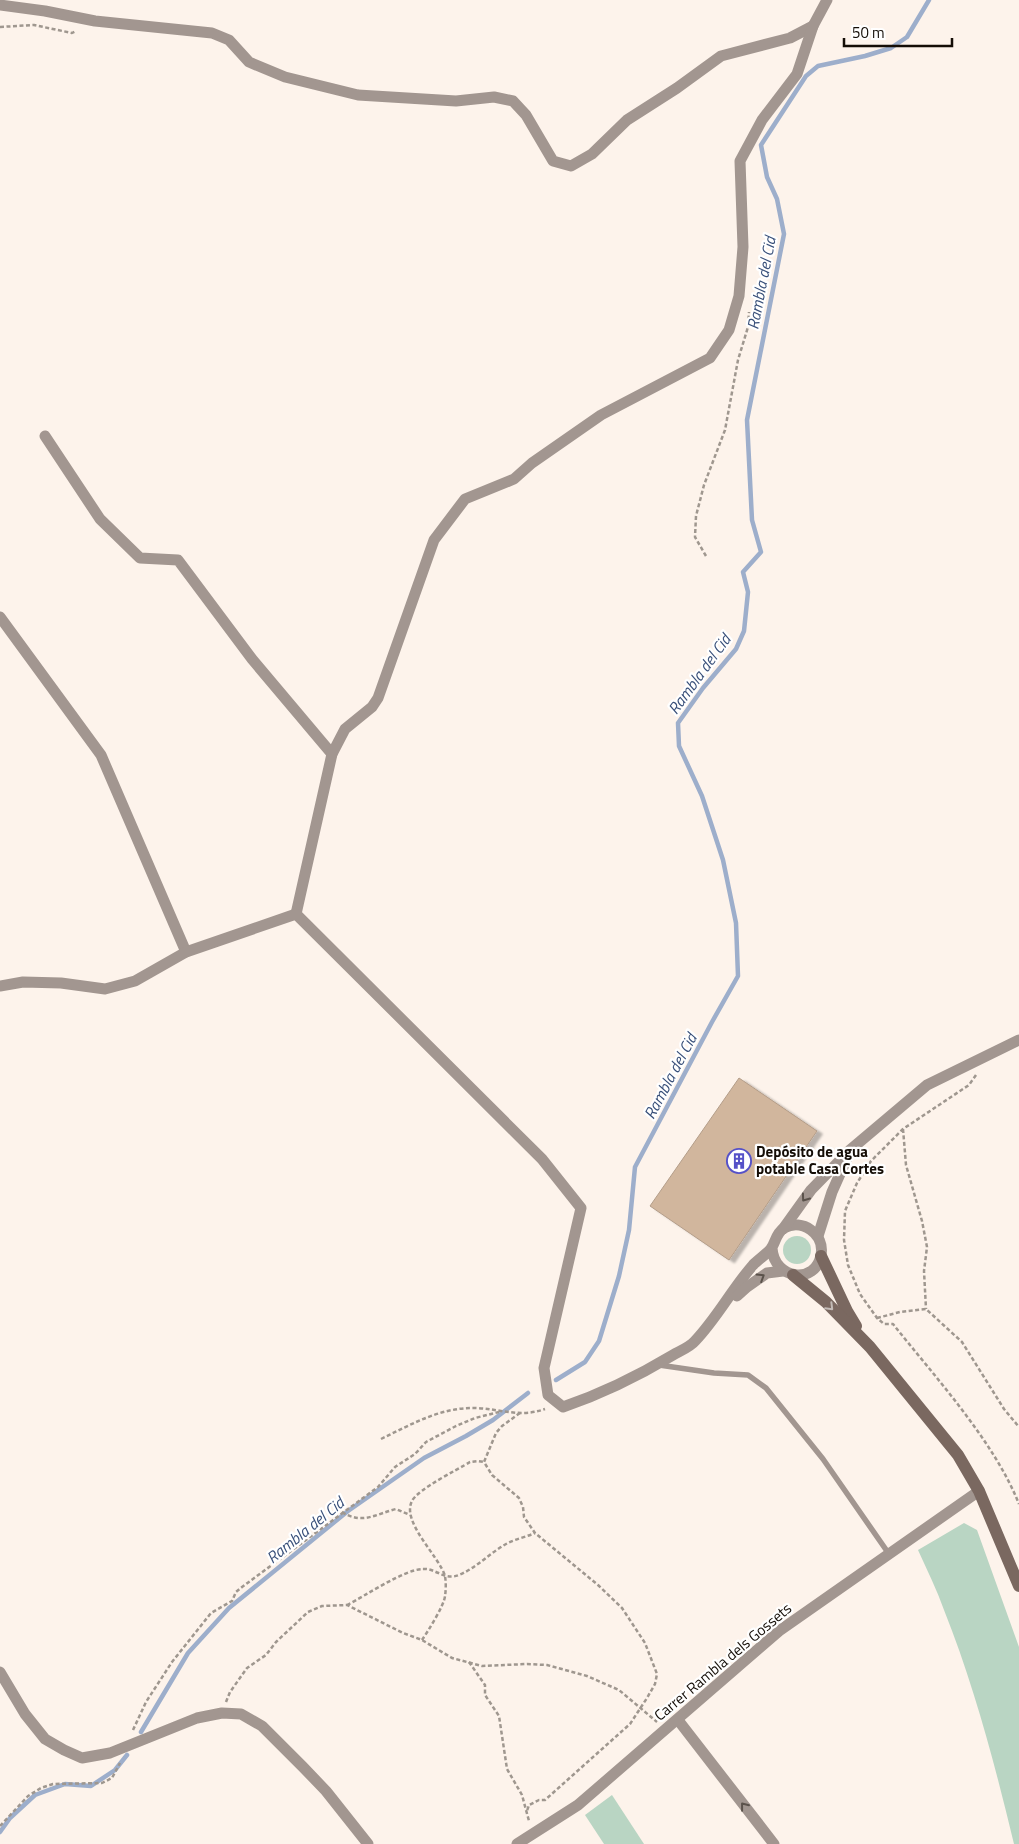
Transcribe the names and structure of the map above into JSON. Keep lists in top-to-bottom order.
{
  "streets": {
    "street": ["Carrer Rambla dels Gossets"]
  },
  "water": ["Rambla del Cid"],
  "places": {
    "building": ["Depósito de agua potable Casa Cortes"]
  },
  "scale_bar": "50 m"
}
